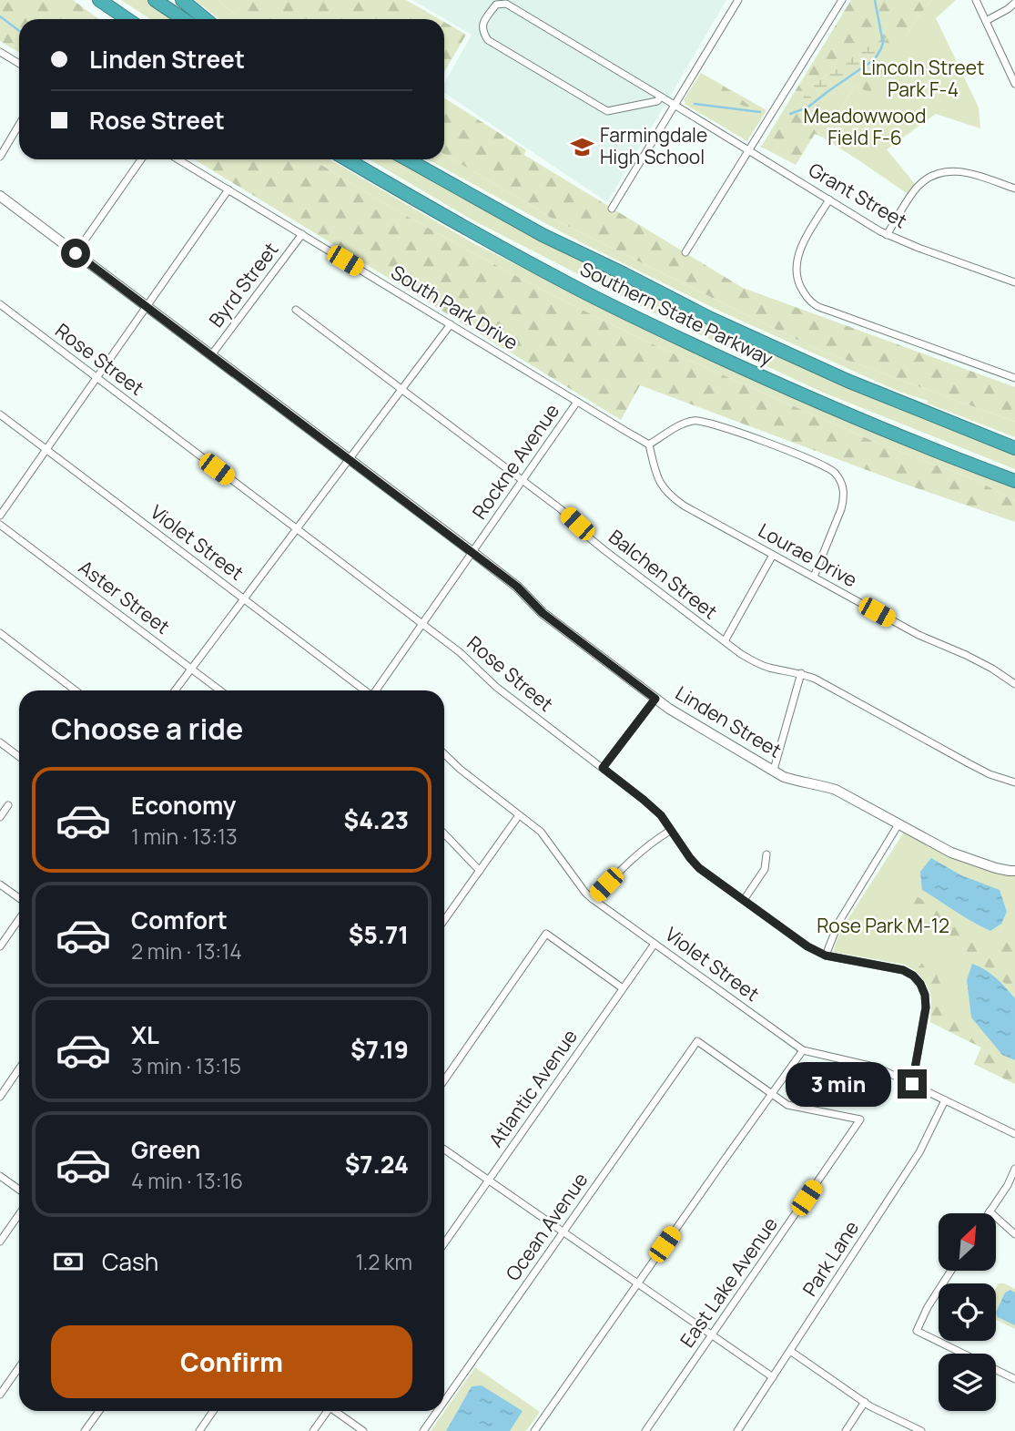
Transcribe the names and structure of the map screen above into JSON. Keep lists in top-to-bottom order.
{
  "streets": {
    "highway": ["Southern State Parkway"],
    "street": [
      "Grant Street",
      "Byrd Street",
      "South Park Drive",
      "Rose Street",
      "Rockne Avenue",
      "Violet Street",
      "Lourae Drive",
      "Balchen Street",
      "Aster Street",
      "Linden Street",
      "Atlantic Avenue",
      "Ocean Avenue",
      "Park Lane",
      "East Lake Avenue"
    ]
  },
  "crossings": [
    ["Byrd Street", "South Park Drive"],
    ["Byrd Street", "Linden Street"],
    ["South Park Drive", "Rockne Avenue"],
    ["South Park Drive", "Lourae Drive"],
    ["Rose Street", "Rockne Avenue"],
    ["Rose Street", "Violet Street"],
    ["Rockne Avenue", "Balchen Street"],
    ["Rockne Avenue", "Linden Street"],
    ["Violet Street", "Atlantic Avenue"],
    ["Violet Street", "Park Lane"],
    ["Ocean Avenue", "East Lake Avenue"]
  ],
  "parks": ["Lincoln Street Park F-4", "Meadowwood Field F-6", "Rose Park M-12"],
  "places": {
    "school or university": ["Farmingdale High School"]
  },
  "north": "top right",
  "page": {
    "banner": ["Linden Street", "Rose Street"],
    "heading": "Choose a ride",
    "list": [
      {
        "name": "Economy",
        "note": "1 min · 13:13",
        "value": "$4.23"
      },
      {
        "name": "Comfort",
        "note": "2 min · 13:14",
        "value": "$5.71"
      },
      {
        "name": "XL",
        "note": "3 min · 13:15",
        "value": "$7.19"
      },
      {
        "name": "Green",
        "note": "4 min · 13:16",
        "value": "$7.24"
      }
    ],
    "bubble": "3 min",
    "pay": ["Cash", "1.2 km"],
    "buttons": "Confirm"
  }
}
